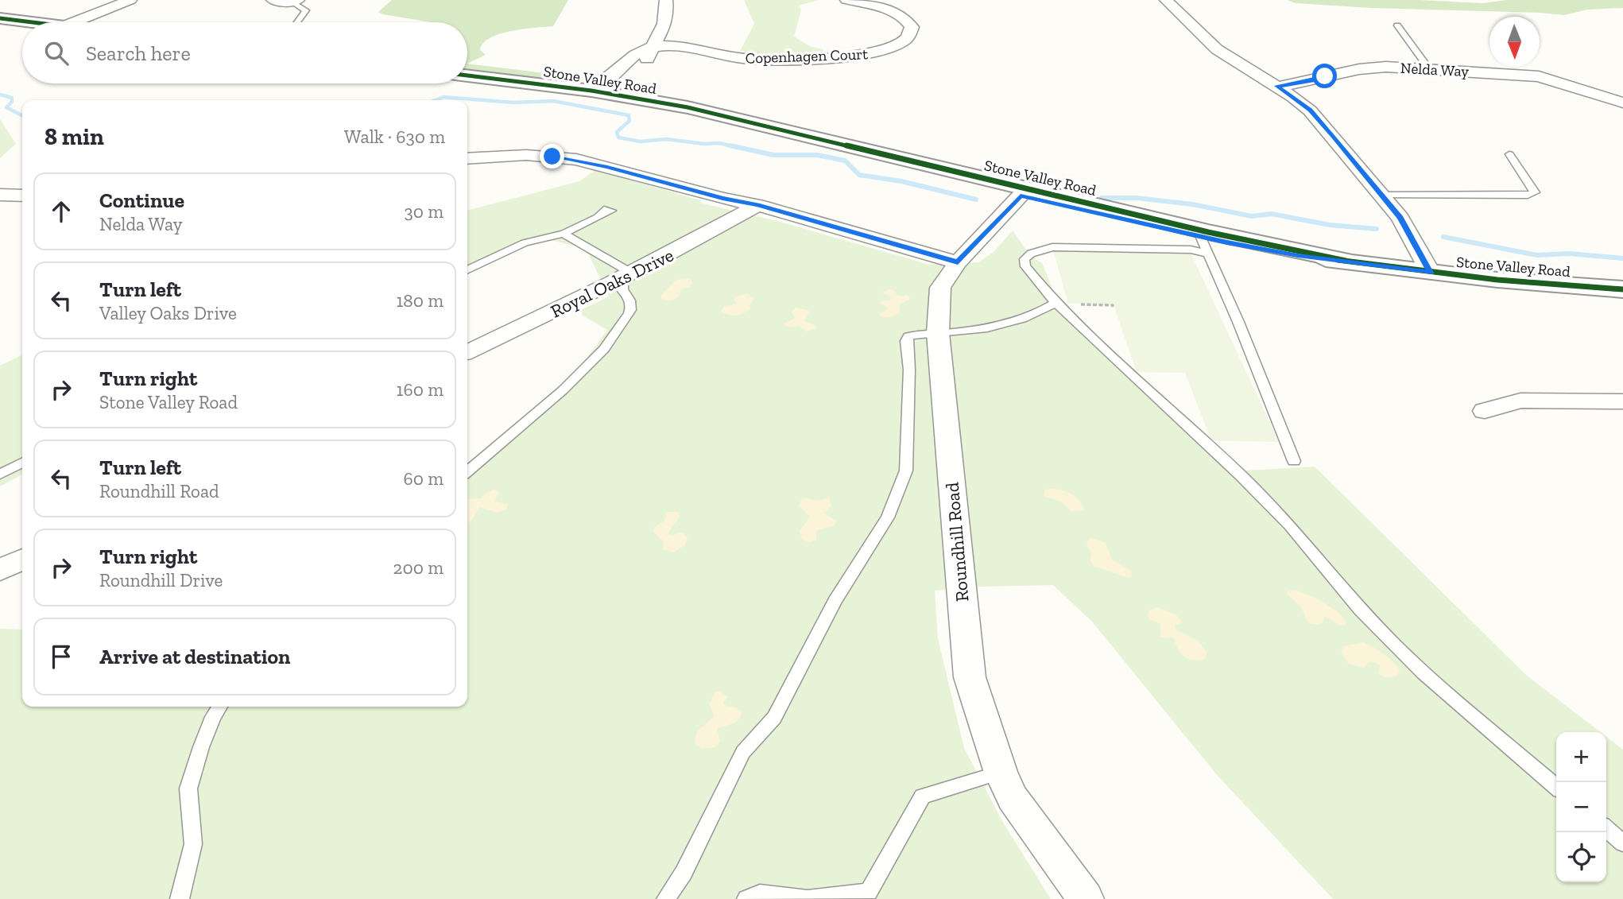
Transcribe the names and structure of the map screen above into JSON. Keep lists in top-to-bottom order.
{
  "streets": {
    "street": [
      "Copenhagen Court",
      "Nelda Way",
      "Stone Valley Road",
      "Royal Oaks Drive",
      "Roundhill Road"
    ]
  },
  "crossings": [
    ["Stone Valley Road", "Roundhill Road"]
  ],
  "north": "bottom",
  "page": {
    "search": "Search here",
    "heading": ["8 min", "Walk · 630 m"],
    "list": [
      ["Continue", "Nelda Way", "30 m"],
      ["Turn left", "Valley Oaks Drive", "180 m"],
      ["Turn right", "Stone Valley Road", "160 m"],
      ["Turn left", "Roundhill Road", "60 m"],
      ["Turn right", "Roundhill Drive", "200 m"],
      "Arrive at destination"
    ],
    "map_buttons": ["+", "−"]
  }
}
